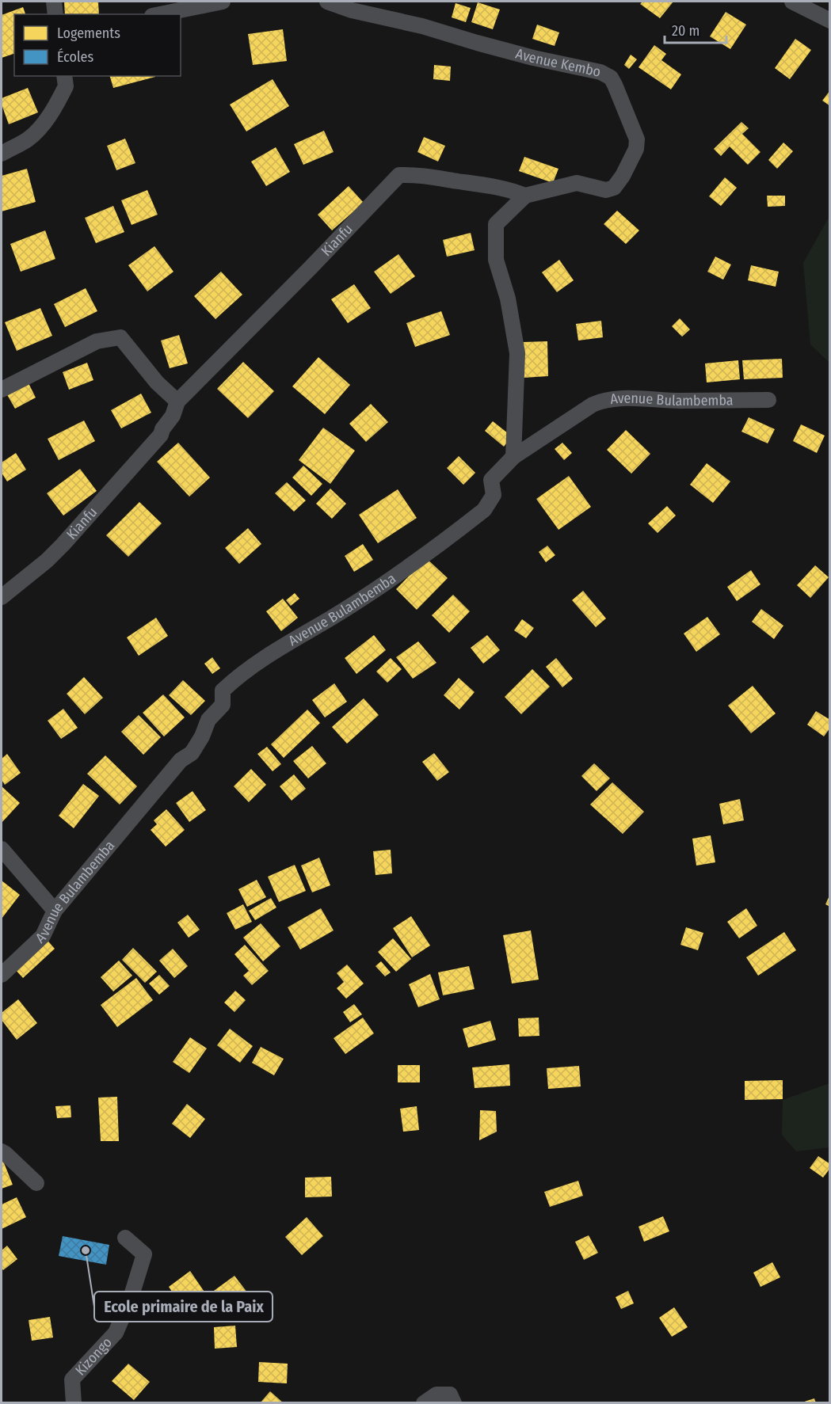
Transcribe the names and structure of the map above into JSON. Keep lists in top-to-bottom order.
{
  "streets": {
    "street": [
      "Avenue Kembo",
      "Kianfu",
      "Avenue Bulambemba",
      "Kizongo"
    ]
  },
  "crossings": [
    ["Avenue Kembo", "Kianfu"]
  ],
  "places": ["Ecole primaire de la Paix"],
  "legend": ["Logements", "Écoles"],
  "scale_bar": "20 m"
}
